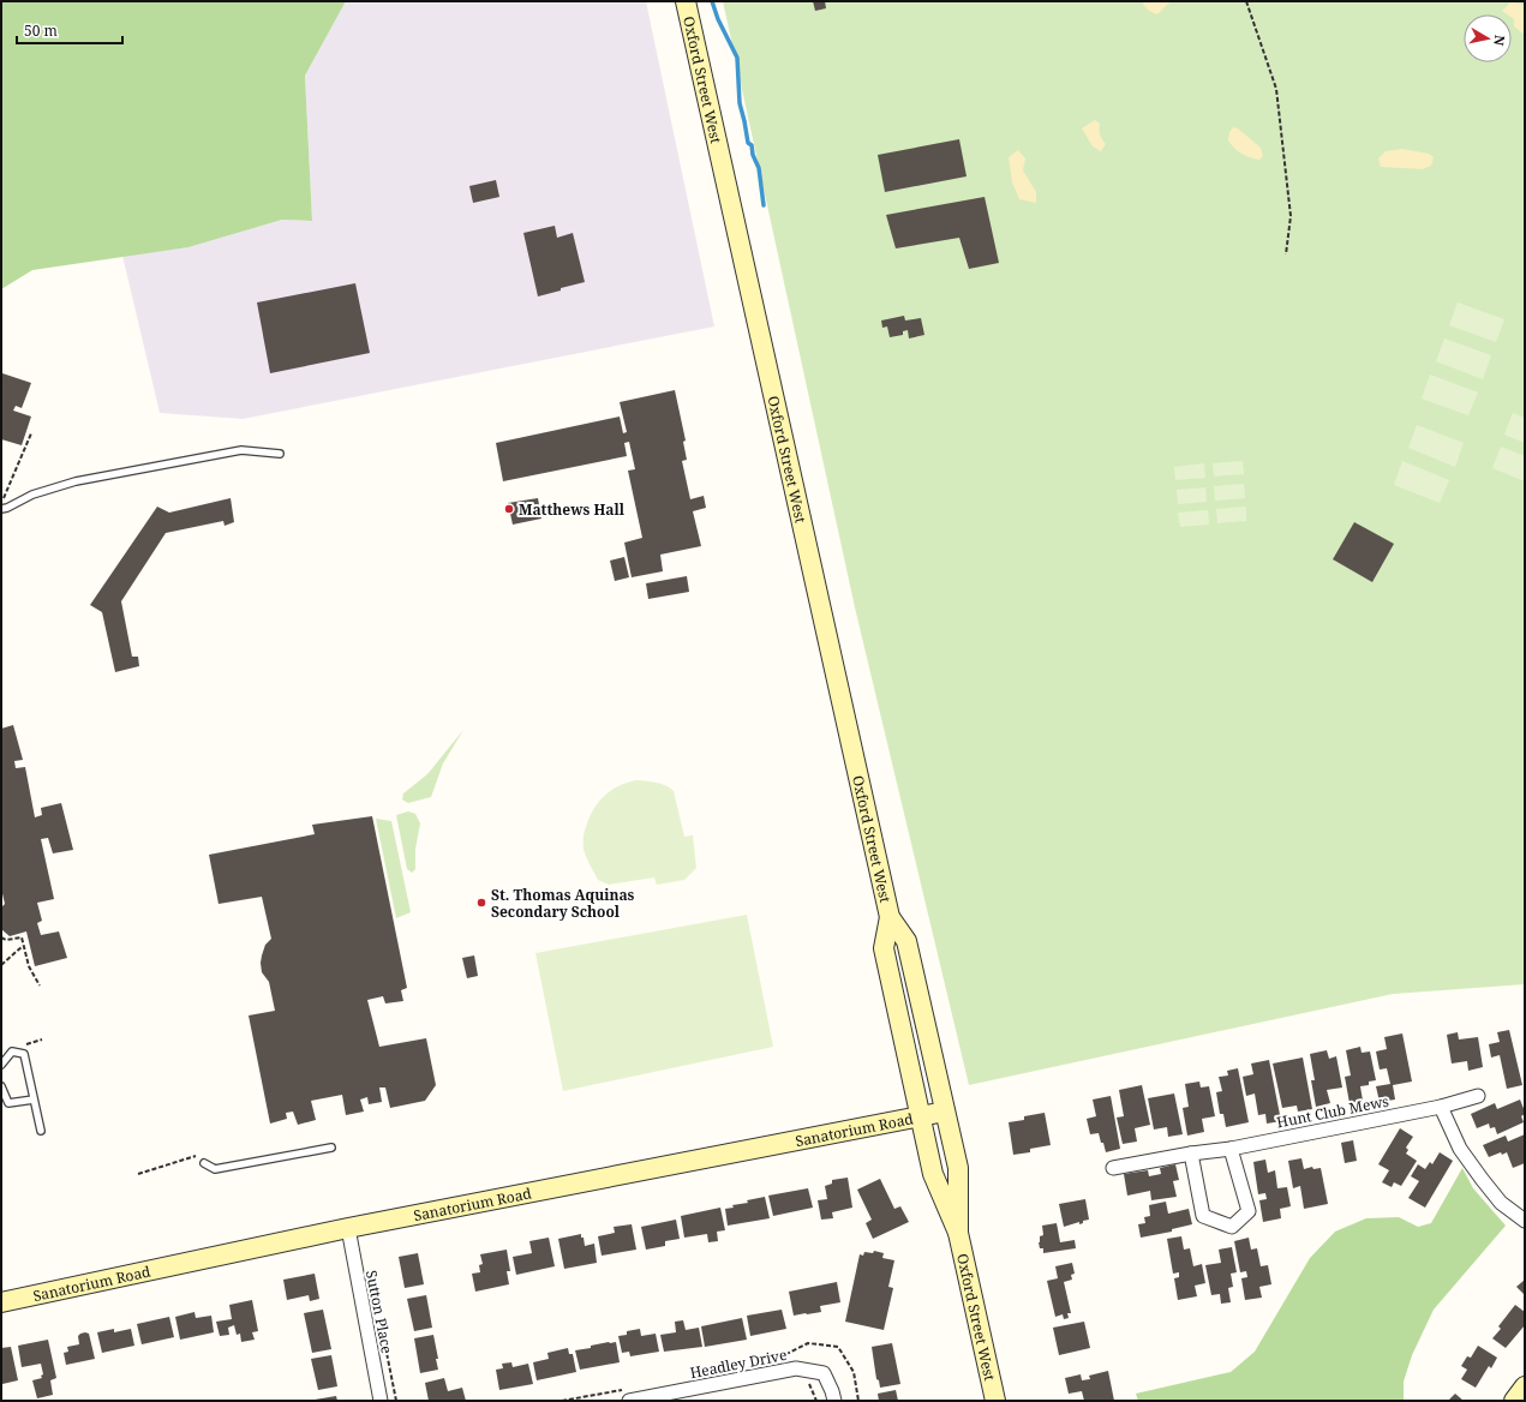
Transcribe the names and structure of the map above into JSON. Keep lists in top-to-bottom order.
{
  "streets": {
    "main road": ["Oxford Street West", "Sanatorium Road"],
    "street": ["Hunt Club Mews", "Sutton Place", "Headley Drive"]
  },
  "crossings": [
    ["Oxford Street West", "Sanatorium Road"],
    ["Sanatorium Road", "Sutton Place"]
  ],
  "places": ["Matthews Hall", "St. Thomas Aquinas Secondary School"],
  "scale_bar": "50 m",
  "north": "right"
}
